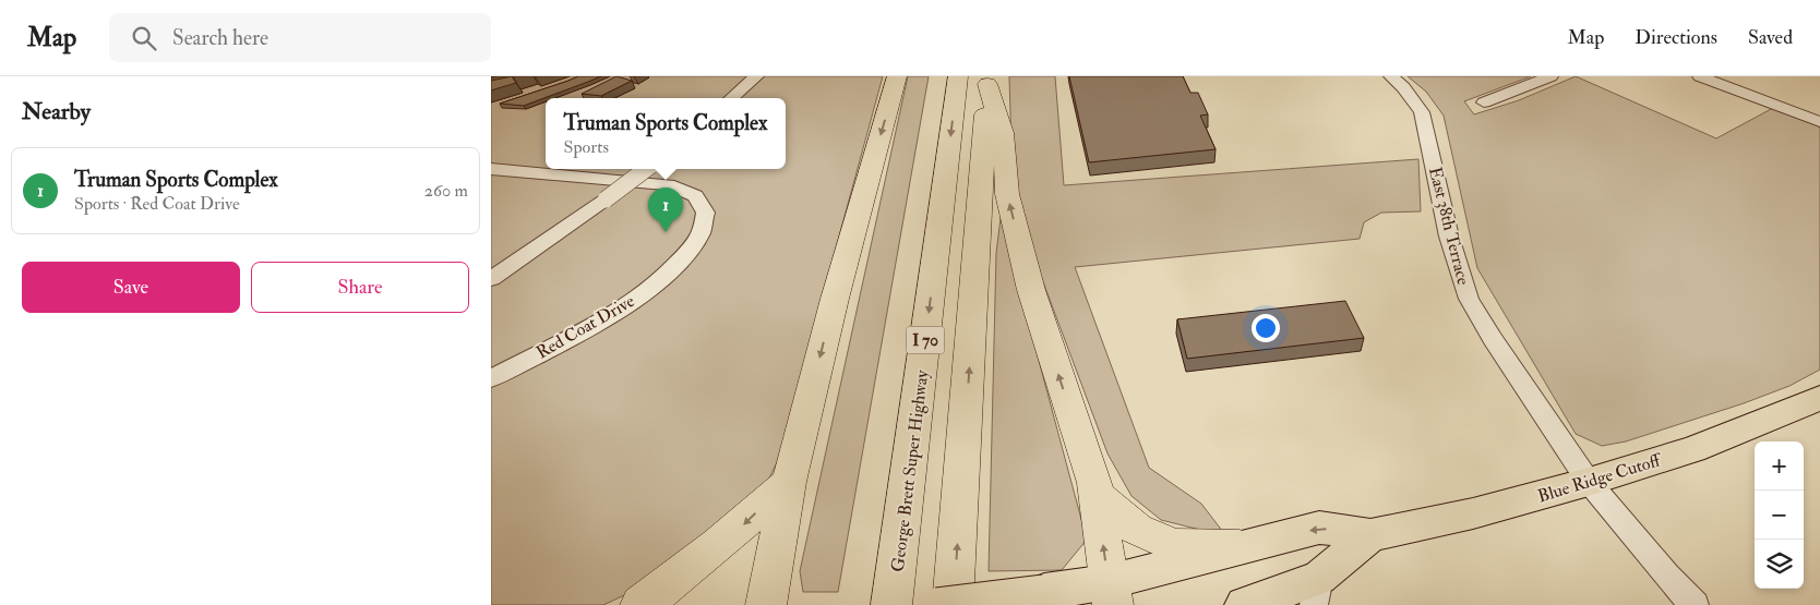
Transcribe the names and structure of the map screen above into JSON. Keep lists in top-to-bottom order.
{
  "streets": {
    "highway": ["I 70", "George Brett Super Highway"],
    "main road": ["Blue Ridge Cutoff"],
    "street": ["East 38th Terrace", "Red Coat Drive"]
  },
  "crossings": [
    ["East 38th Terrace", "Blue Ridge Cutoff"]
  ],
  "page": {
    "header": "Map",
    "search": "Search here",
    "nav": ["Map", "Directions", "Saved"],
    "heading": "Nearby",
    "popup": ["Truman Sports Complex", "Sports"],
    "list": [
      {
        "mark": "1",
        "name": "Truman Sports Complex",
        "note": "Sports · Red Coat Drive",
        "value": "260 m"
      }
    ],
    "pins": "1",
    "buttons": ["Save", "Share"],
    "map_buttons": ["+", "−"]
  }
}
